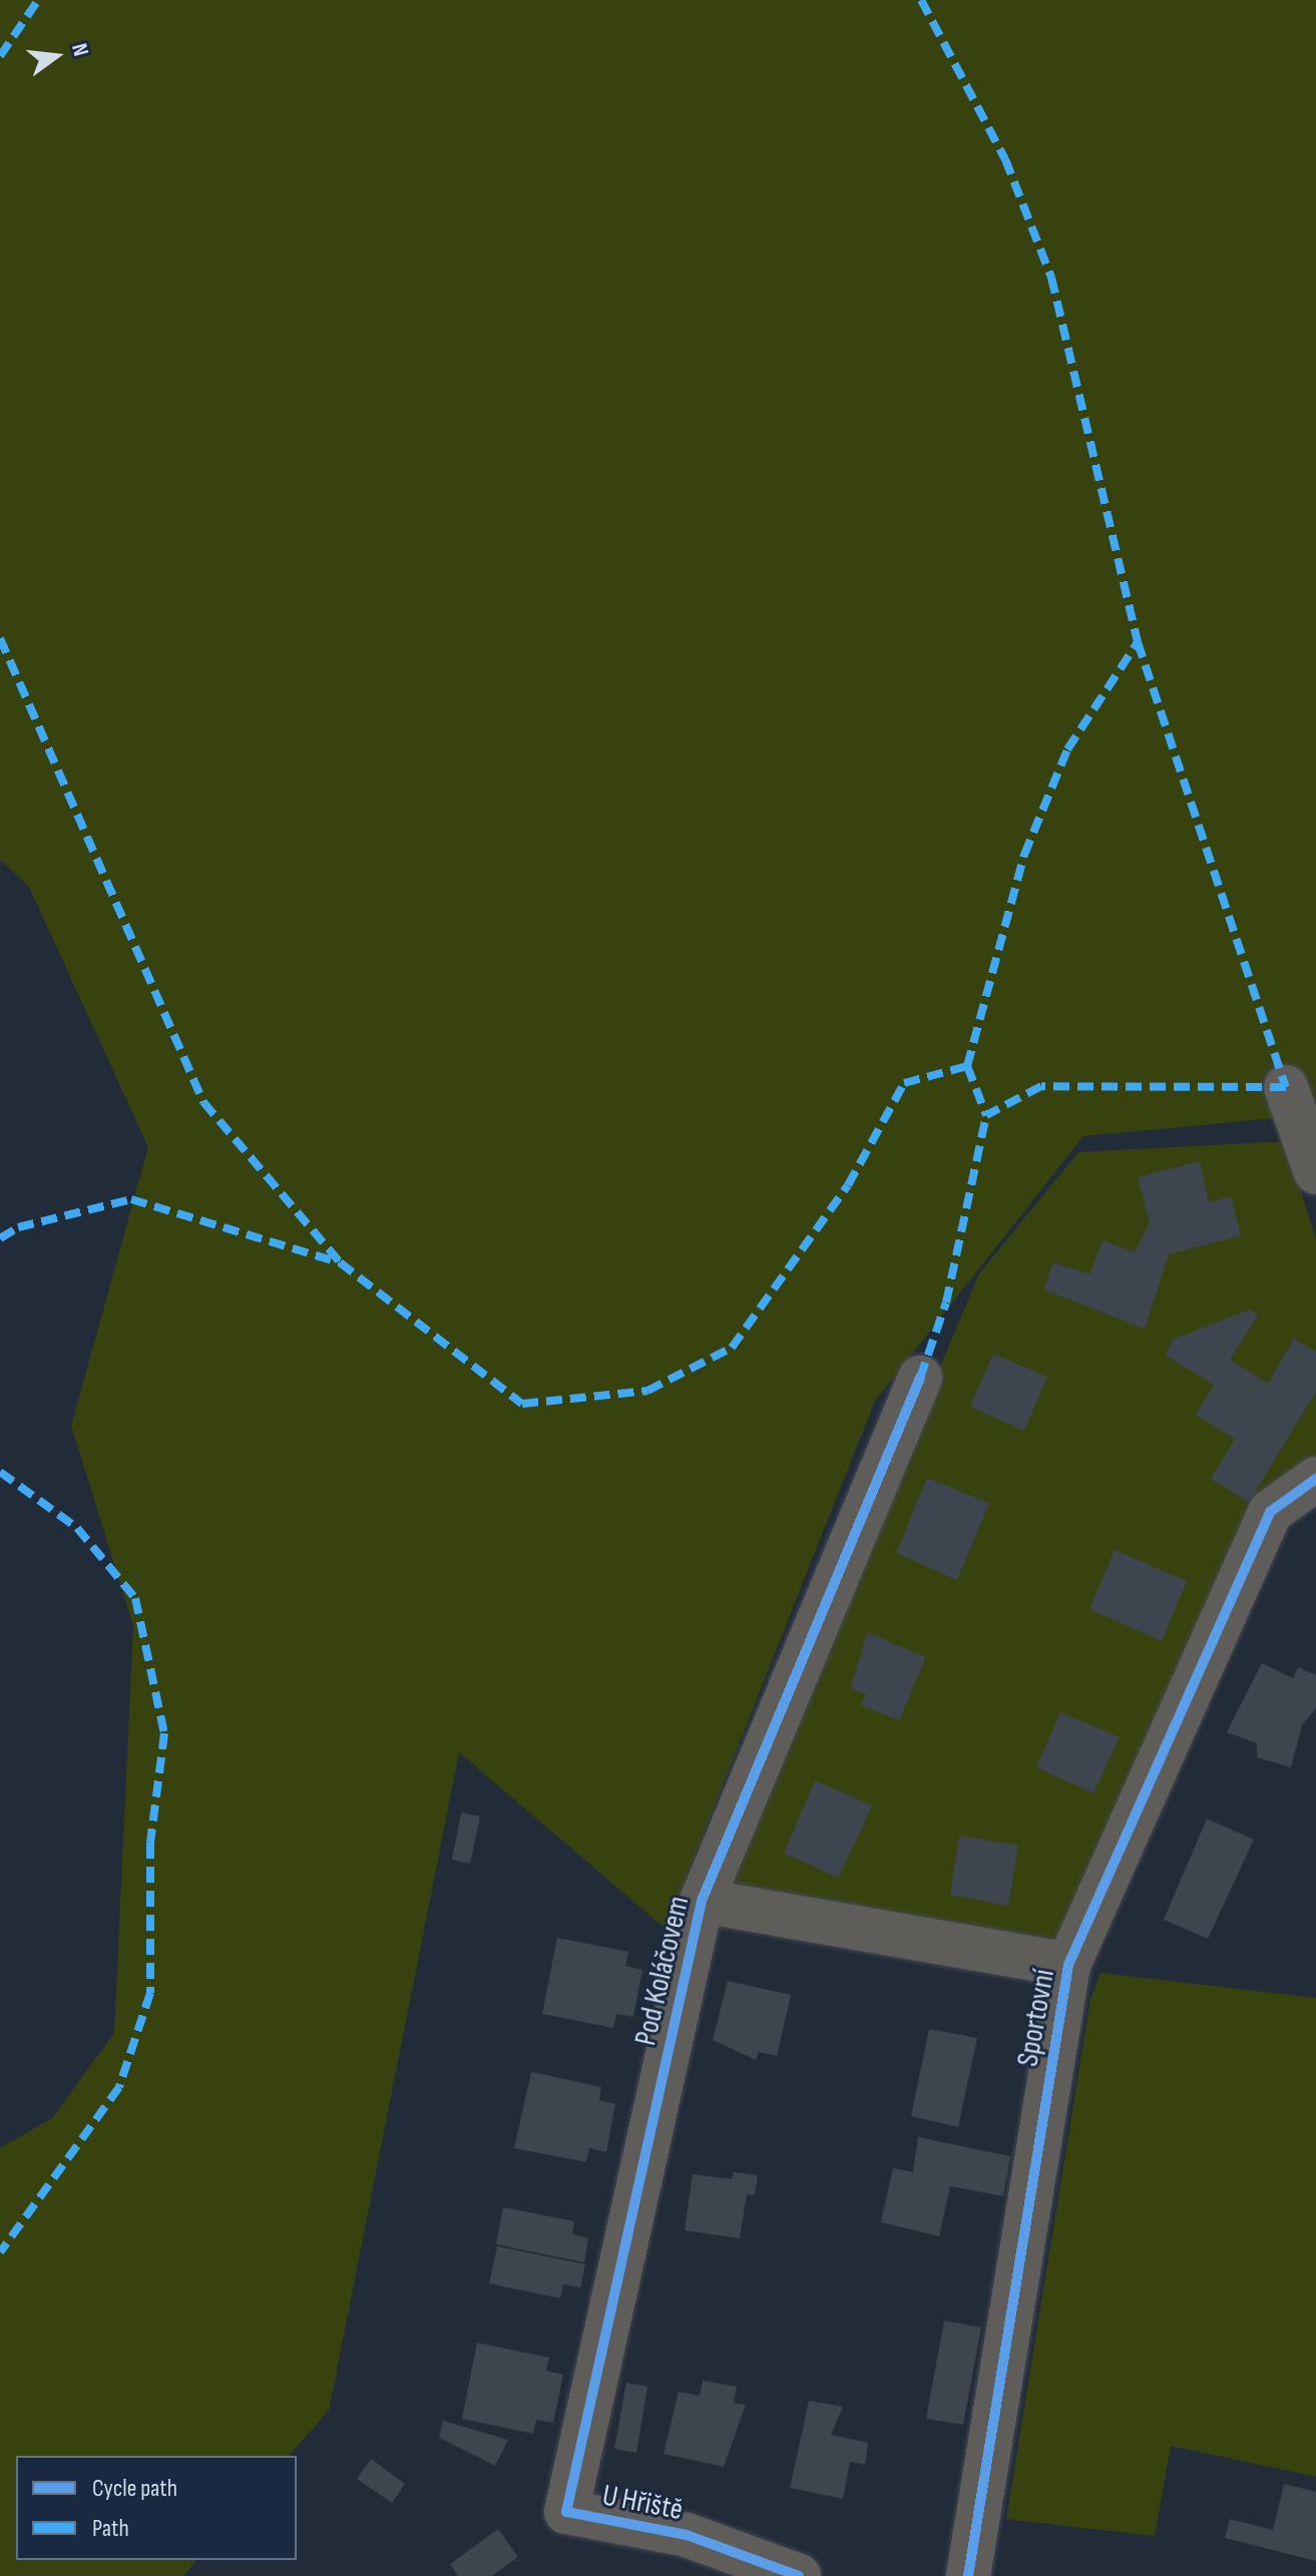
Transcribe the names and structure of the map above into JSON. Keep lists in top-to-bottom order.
{
  "streets": {
    "street": ["Pod Koláčovem", "Sportovní", "U Hřiště"]
  },
  "crossings": [
    ["Pod Koláčovem", "Sportovní"],
    ["Pod Koláčovem", "U Hřiště"]
  ],
  "legend": ["Cycle path", "Path"],
  "north": "right"
}
